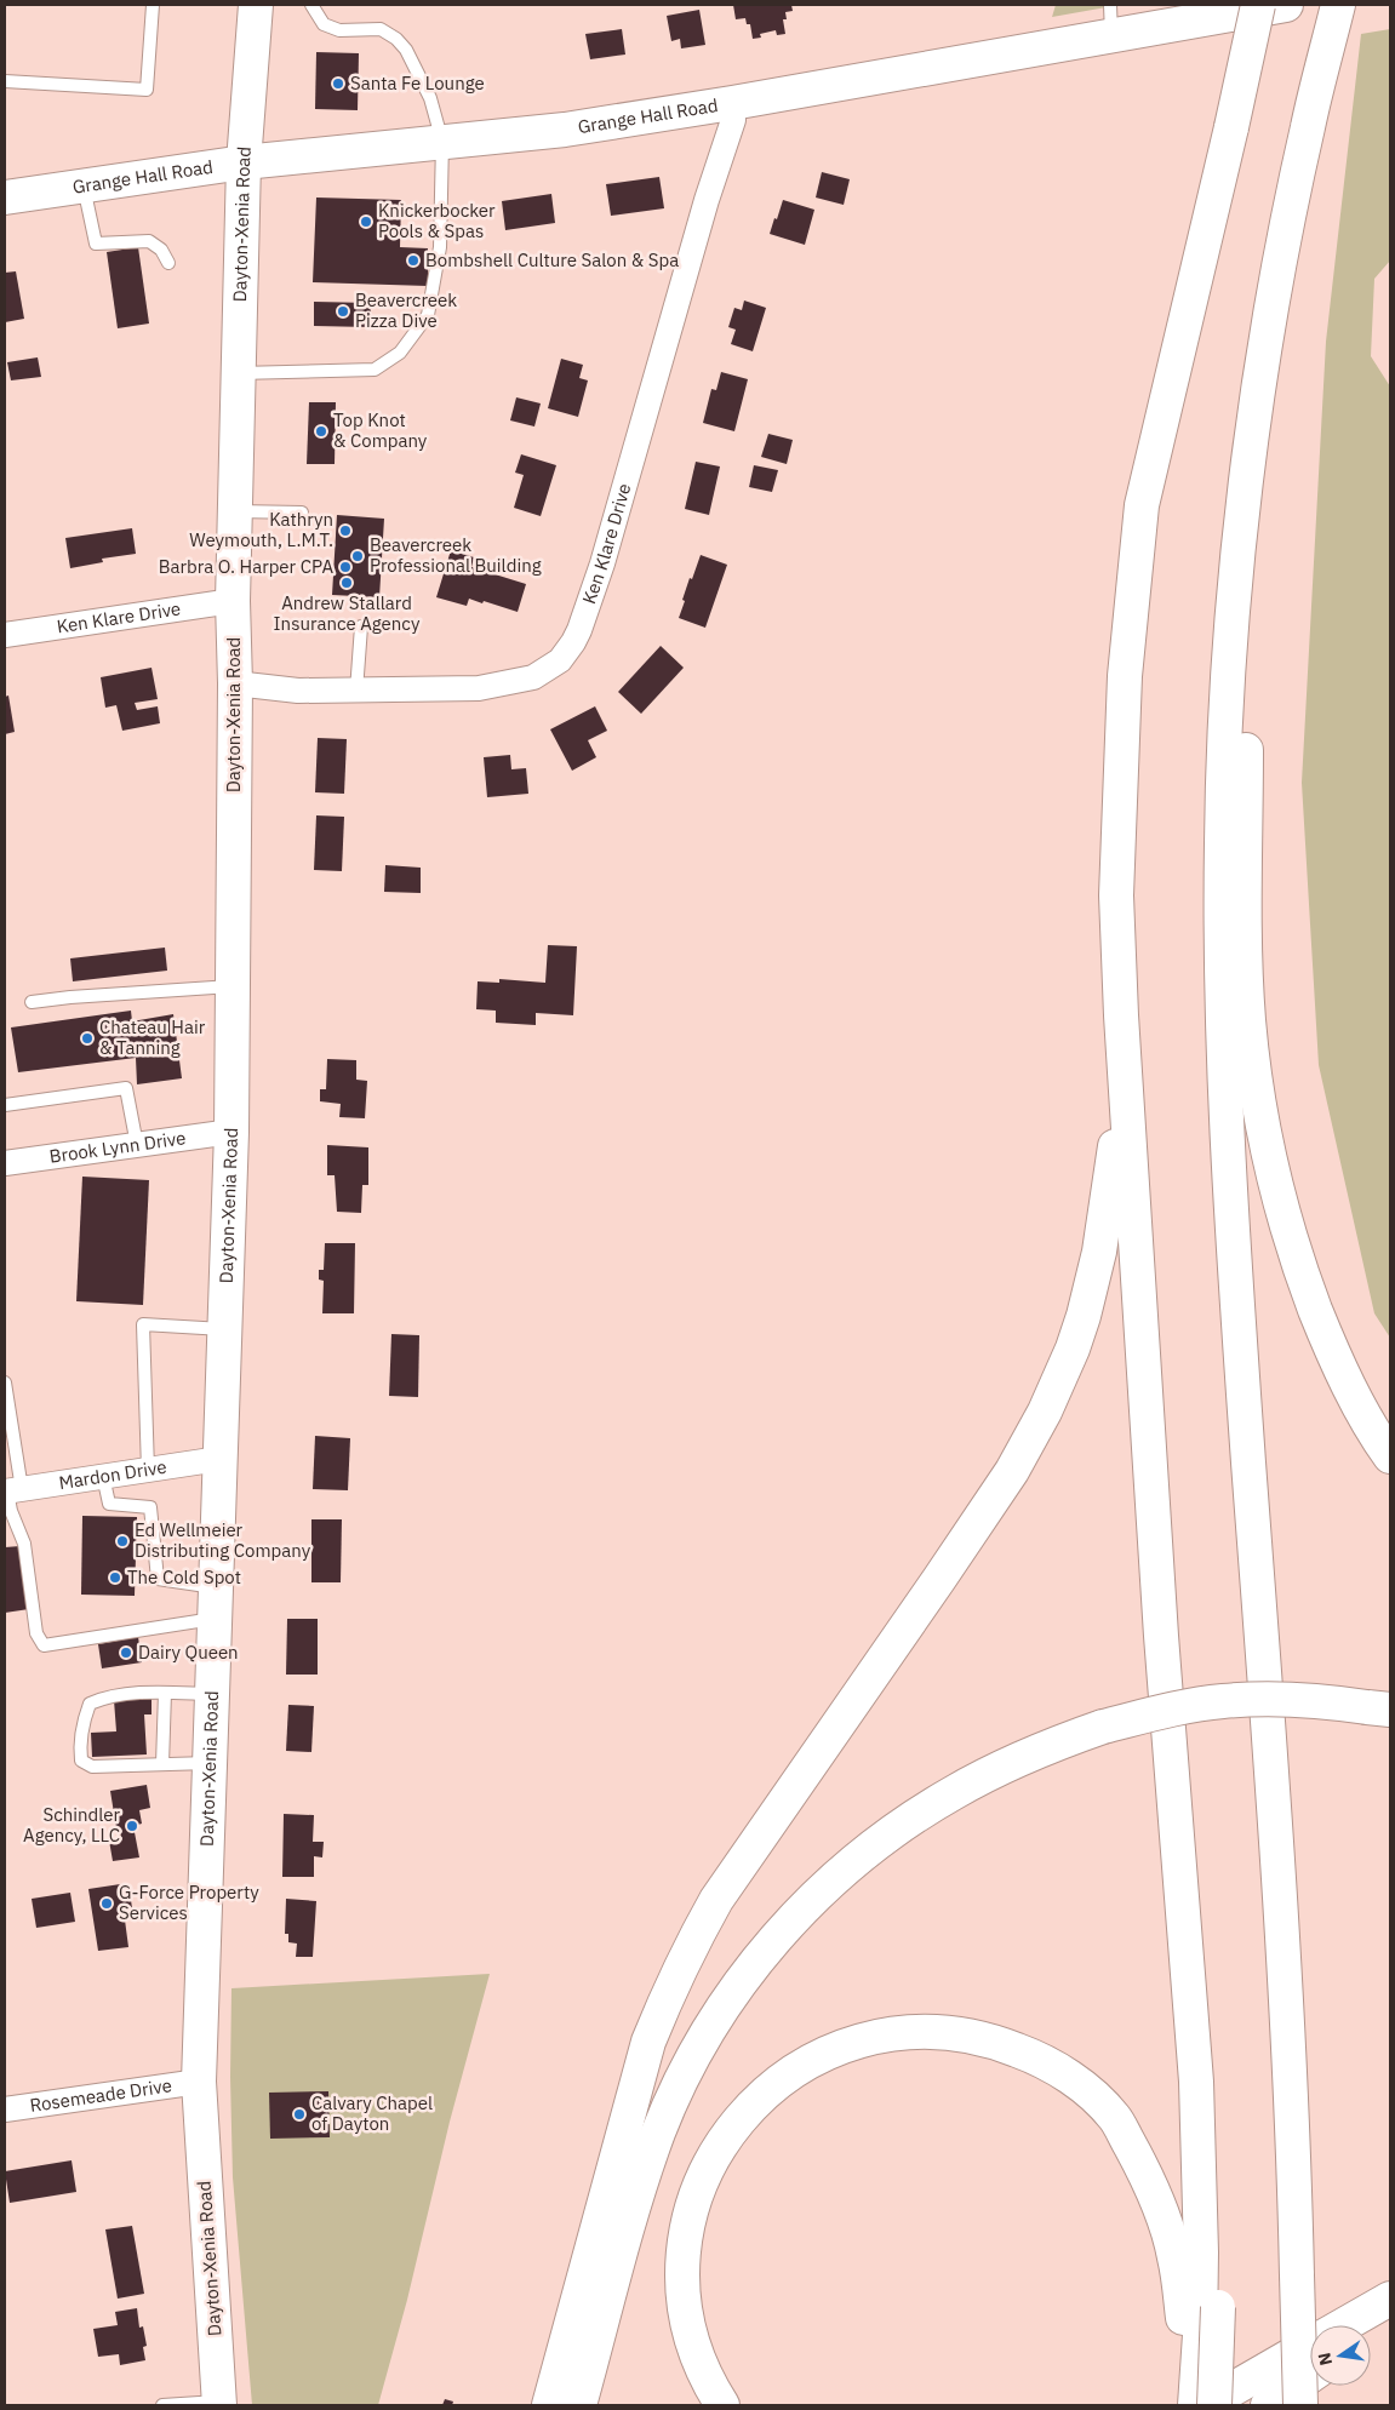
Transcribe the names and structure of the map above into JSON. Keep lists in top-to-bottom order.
{
  "streets": {
    "main road": ["Grange Hall Road", "Dayton-Xenia Road"],
    "street": [
      "Ken Klare Drive",
      "Brook Lynn Drive",
      "Mardon Drive",
      "Rosemeade Drive"
    ]
  },
  "crossings": [
    ["Grange Hall Road", "Dayton-Xenia Road"],
    ["Grange Hall Road", "Ken Klare Drive"],
    ["Dayton-Xenia Road", "Ken Klare Drive"],
    ["Dayton-Xenia Road", "Brook Lynn Drive"],
    ["Dayton-Xenia Road", "Mardon Drive"],
    ["Dayton-Xenia Road", "Rosemeade Drive"]
  ],
  "places": [
    "Santa Fe Lounge",
    "Knickerbocker Pools & Spas",
    "Bombshell Culture Salon & Spa",
    "Beavercreek Pizza Dive",
    "Top Knot & Company",
    "Kathryn Weymouth, L.M.T.",
    "Beavercreek Professional Building",
    "Barbra O. Harper CPA",
    "Andrew Stallard Insurance Agency",
    "Chateau Hair & Tanning",
    "Ed Wellmeier Distributing Company",
    "The Cold Spot",
    "Dairy Queen",
    "Schindler Agency, LLC",
    "G-Force Property Services",
    "Calvary Chapel of Dayton"
  ],
  "north": "left"
}
